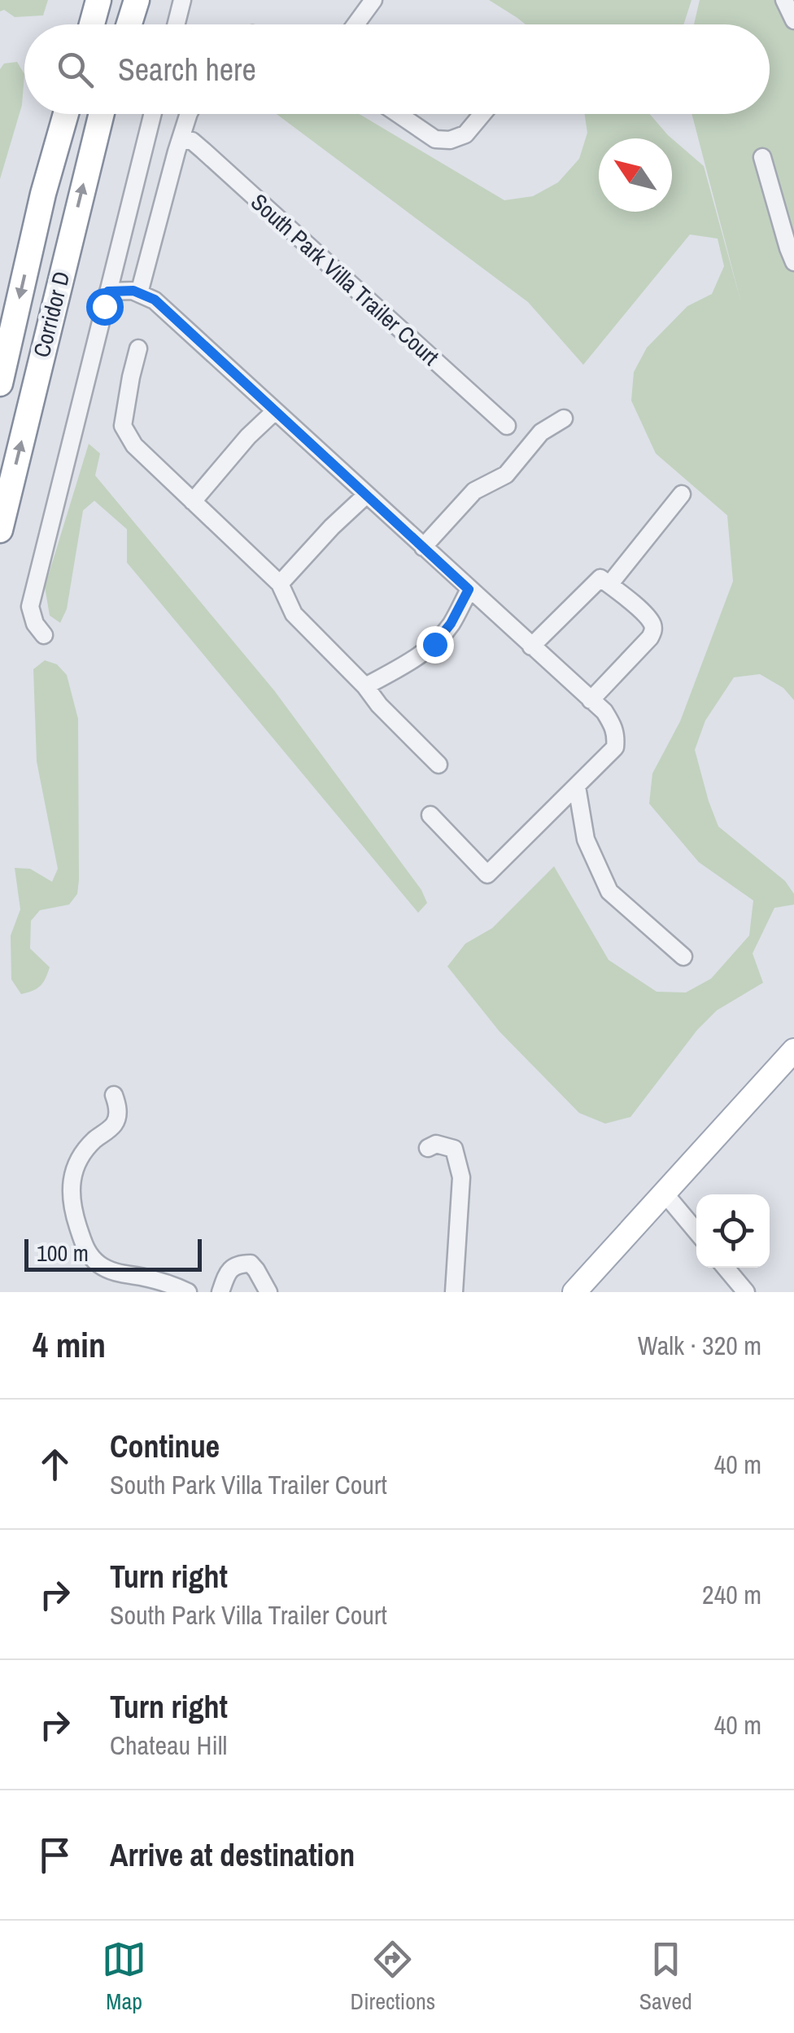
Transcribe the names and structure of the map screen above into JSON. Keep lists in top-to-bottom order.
{
  "streets": {
    "highway": ["Corridor D"],
    "street": ["South Park Villa Trailer Court"]
  },
  "scale_bar": "100 m",
  "north": "top left",
  "page": {
    "search": "Search here",
    "scale": "100 m",
    "heading": ["4 min", "Walk · 320 m"],
    "list": [
      ["Continue", "South Park Villa Trailer Court", "40 m"],
      ["Turn right", "South Park Villa Trailer Court", "240 m"],
      ["Turn right", "Chateau Hill", "40 m"],
      "Arrive at destination"
    ],
    "nav": ["Map", "Directions", "Saved"]
  }
}
